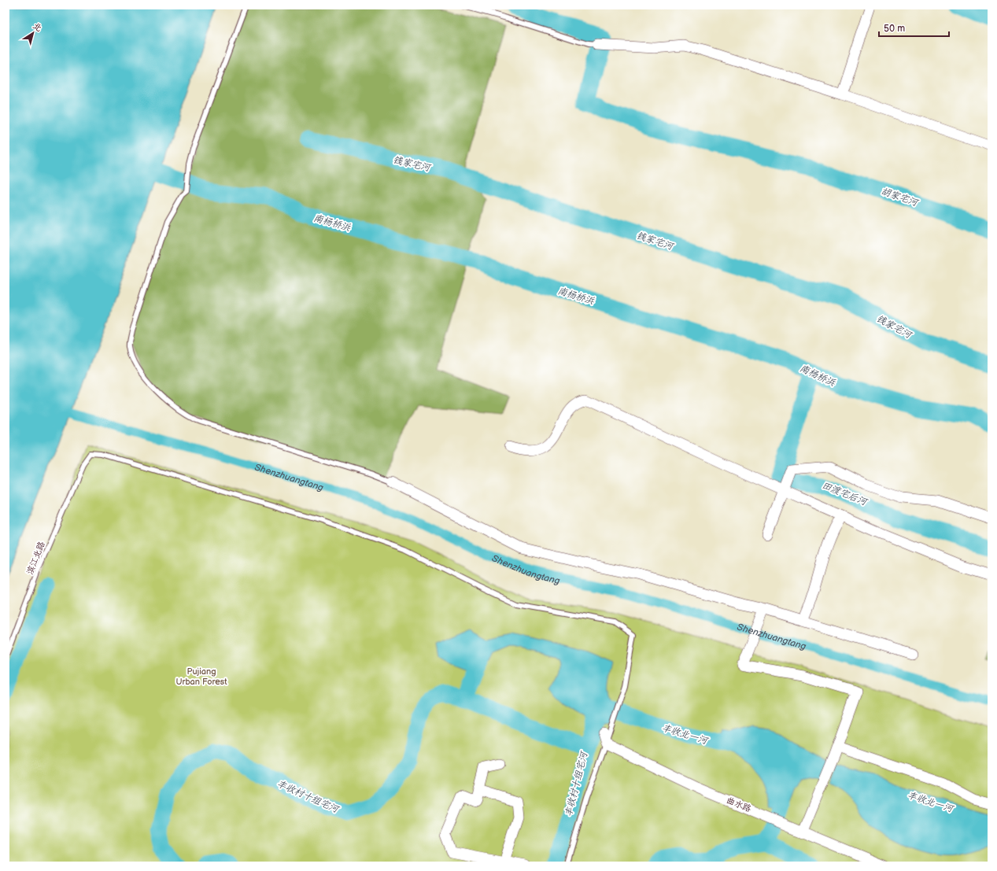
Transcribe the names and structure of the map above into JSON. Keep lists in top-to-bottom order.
{
  "streets": {
    "street": ["曲水路"],
    "lane": ["滨江北路"]
  },
  "crossings": [
    ["滨江北路", "曲水路"]
  ],
  "water": [
    "钱家宅河",
    "胡家宅河",
    "南杨桥浜",
    "Shenzhuangtang",
    "田渡宅后河",
    "丰收北一河",
    "丰收村十组宅河"
  ],
  "parks": ["Pujiang Urban Forest"],
  "scale_bar": "50 m",
  "north": "top right"
}
